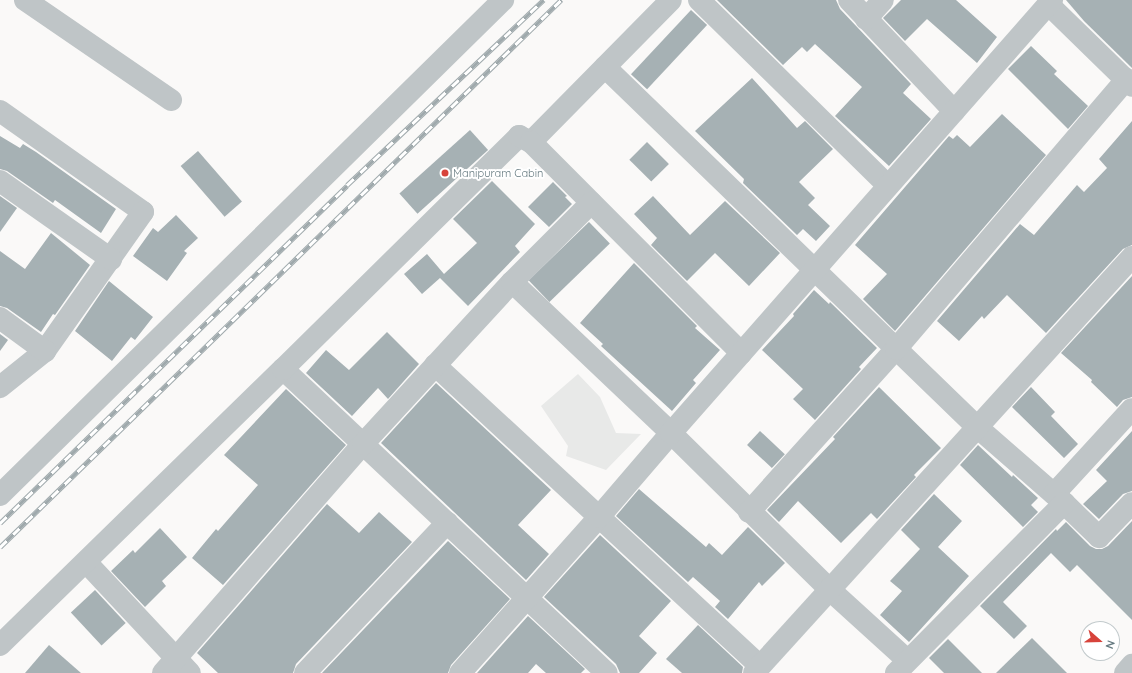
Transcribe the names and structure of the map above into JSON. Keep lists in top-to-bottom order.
{
  "places": ["Manipuram Cabin"],
  "north": "right"
}
